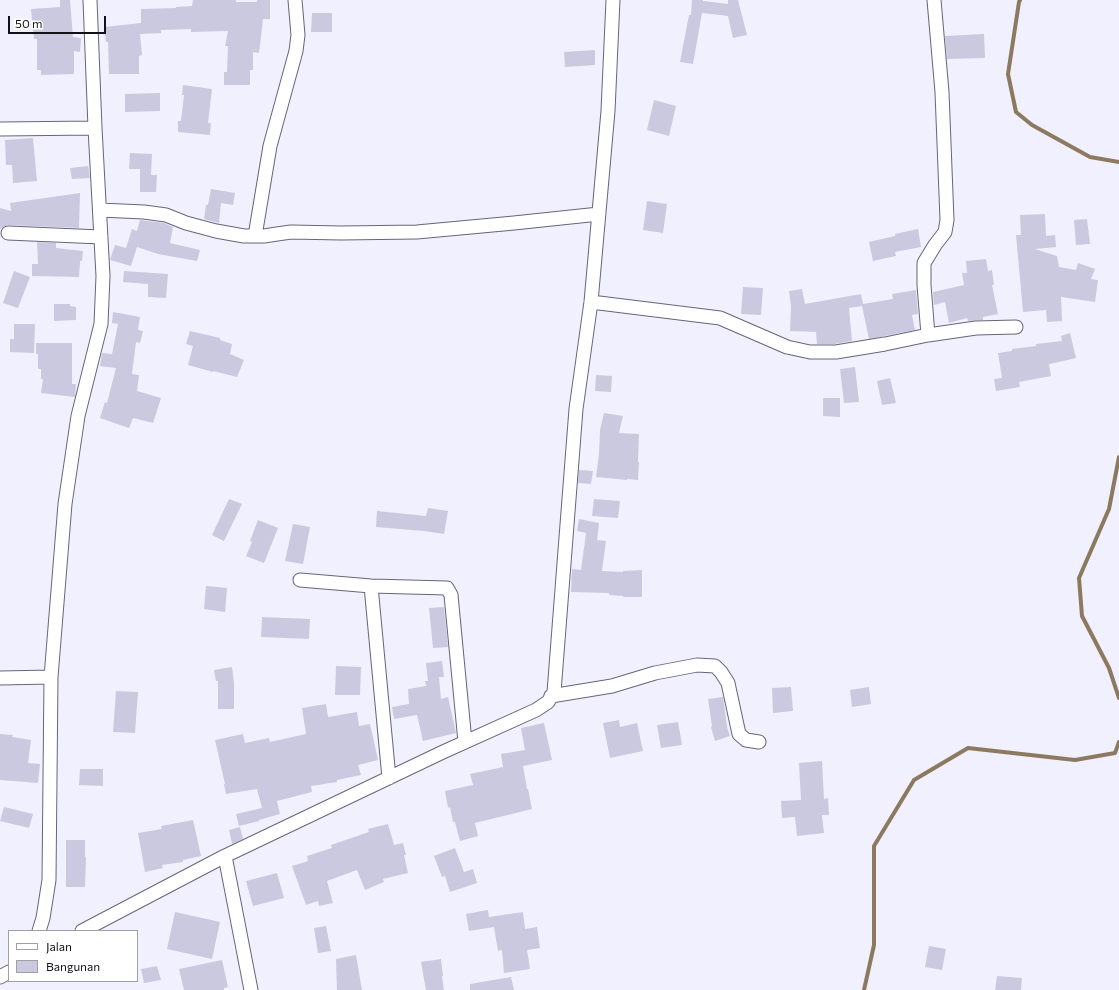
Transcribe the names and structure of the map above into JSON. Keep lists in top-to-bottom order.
{
  "legend": ["Jalan", "Bangunan"],
  "scale_bar": "50 m"
}
